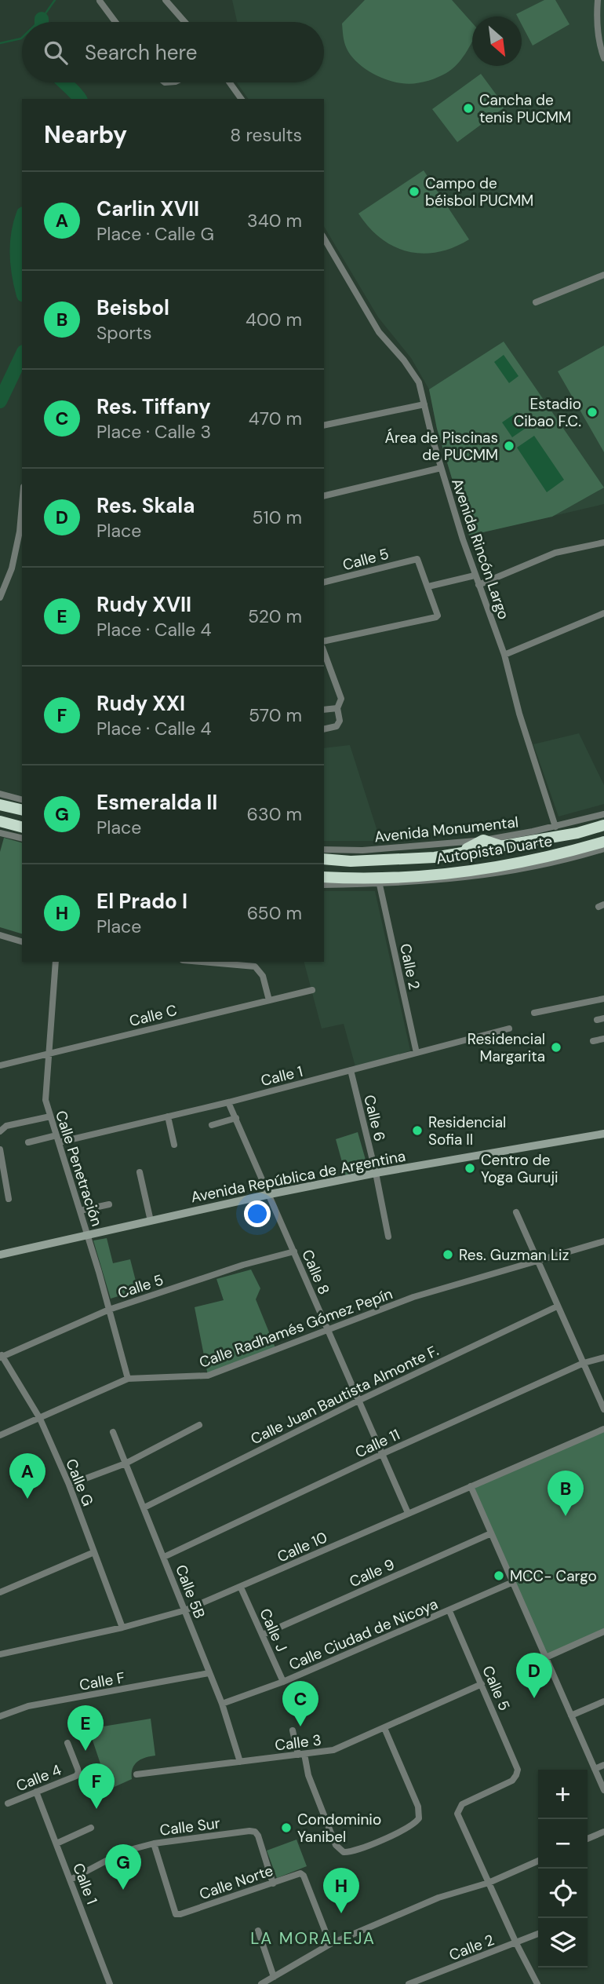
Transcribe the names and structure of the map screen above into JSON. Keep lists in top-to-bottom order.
{
  "streets": {
    "highway": ["Autopista Duarte"],
    "main road": ["Avenida República de Argentina"],
    "street": [
      "Avenida Rincón Largo",
      "Calle 5",
      "Avenida Monumental",
      "Calle 2",
      "Calle C",
      "Calle 1",
      "Calle 6",
      "Calle Penetración",
      "Calle 8",
      "Calle Radhamés Gómez Pepín",
      "Calle Juan Bautista Almonte F.",
      "Calle 11",
      "Calle G",
      "Calle 10",
      "Calle 9",
      "Calle 5B",
      "Calle J",
      "Calle Ciudad de Nicoya",
      "Calle F",
      "Calle 3",
      "Calle 4",
      "Calle Sur",
      "Calle Norte"
    ]
  },
  "crossings": [
    ["Avenida Rincón Largo", "Avenida Monumental"],
    ["Calle 5", "Calle Penetración"],
    ["Calle 5", "Calle 8"],
    ["Calle 5", "Calle G"],
    ["Calle 5", "Calle Ciudad de Nicoya"],
    ["Calle 5", "Calle 3"],
    ["Calle 2", "Calle 1"],
    ["Calle C", "Calle Penetración"],
    ["Calle 1", "Calle 6"],
    ["Calle 1", "Calle Penetración"],
    ["Calle 1", "Calle 8"],
    ["Calle 1", "Calle 4"],
    ["Calle 1", "Calle Sur"],
    ["Calle 6", "Avenida República de Argentina"],
    ["Calle Penetración", "Avenida República de Argentina"],
    ["Calle Penetración", "Calle Radhamés Gómez Pepín"],
    ["Avenida República de Argentina", "Calle 8"],
    ["Calle 8", "Calle Radhamés Gómez Pepín"],
    ["Calle 8", "Calle Juan Bautista Almonte F."],
    ["Calle 8", "Calle 11"],
    ["Calle 8", "Calle 10"],
    ["Calle Radhamés Gómez Pepín", "Calle G"],
    ["Calle Juan Bautista Almonte F.", "Calle 5B"],
    ["Calle 11", "Calle 5B"],
    ["Calle G", "Calle 10"],
    ["Calle 10", "Calle 5B"],
    ["Calle 10", "Calle J"],
    ["Calle 9", "Calle J"],
    ["Calle 5B", "Calle Ciudad de Nicoya"],
    ["Calle 5B", "Calle F"],
    ["Calle 5B", "Calle 3"],
    ["Calle J", "Calle Ciudad de Nicoya"],
    ["Calle Sur", "Calle Norte"]
  ],
  "districts": ["LA MORALEJA"],
  "places": [
    "Cancha de tenis PUCMM",
    "Campo de béisbol PUCMM",
    "Estadio Cibao F.C.",
    "Área de Piscinas de PUCMM",
    "Residencial Margarita",
    "Residencial Sofia II",
    "Centro de Yoga Guruji",
    "Res. Guzman Liz",
    "MCC- Cargo",
    "Condominio Yanibel"
  ],
  "north": "bottom right",
  "page": {
    "search": "Search here",
    "heading": ["Nearby", "8 results"],
    "list": [
      {
        "mark": "A",
        "name": "Carlin XVII",
        "note": "Place · Calle G",
        "value": "340 m"
      },
      {
        "mark": "B",
        "name": "Beisbol",
        "note": "Sports",
        "value": "400 m"
      },
      {
        "mark": "C",
        "name": "Res. Tiffany",
        "note": "Place · Calle 3",
        "value": "470 m"
      },
      {
        "mark": "D",
        "name": "Res. Skala",
        "note": "Place",
        "value": "510 m"
      },
      {
        "mark": "E",
        "name": "Rudy XVII",
        "note": "Place · Calle 4",
        "value": "520 m"
      },
      {
        "mark": "F",
        "name": "Rudy XXI",
        "note": "Place · Calle 4",
        "value": "570 m"
      },
      {
        "mark": "G",
        "name": "Esmeralda II",
        "note": "Place",
        "value": "630 m"
      },
      {
        "mark": "H",
        "name": "El Prado I",
        "note": "Place",
        "value": "650 m"
      }
    ],
    "pins": [
      "A",
      "B",
      "D",
      "C",
      "E",
      "F",
      "G",
      "H"
    ],
    "map_buttons": ["+", "−"]
  }
}
